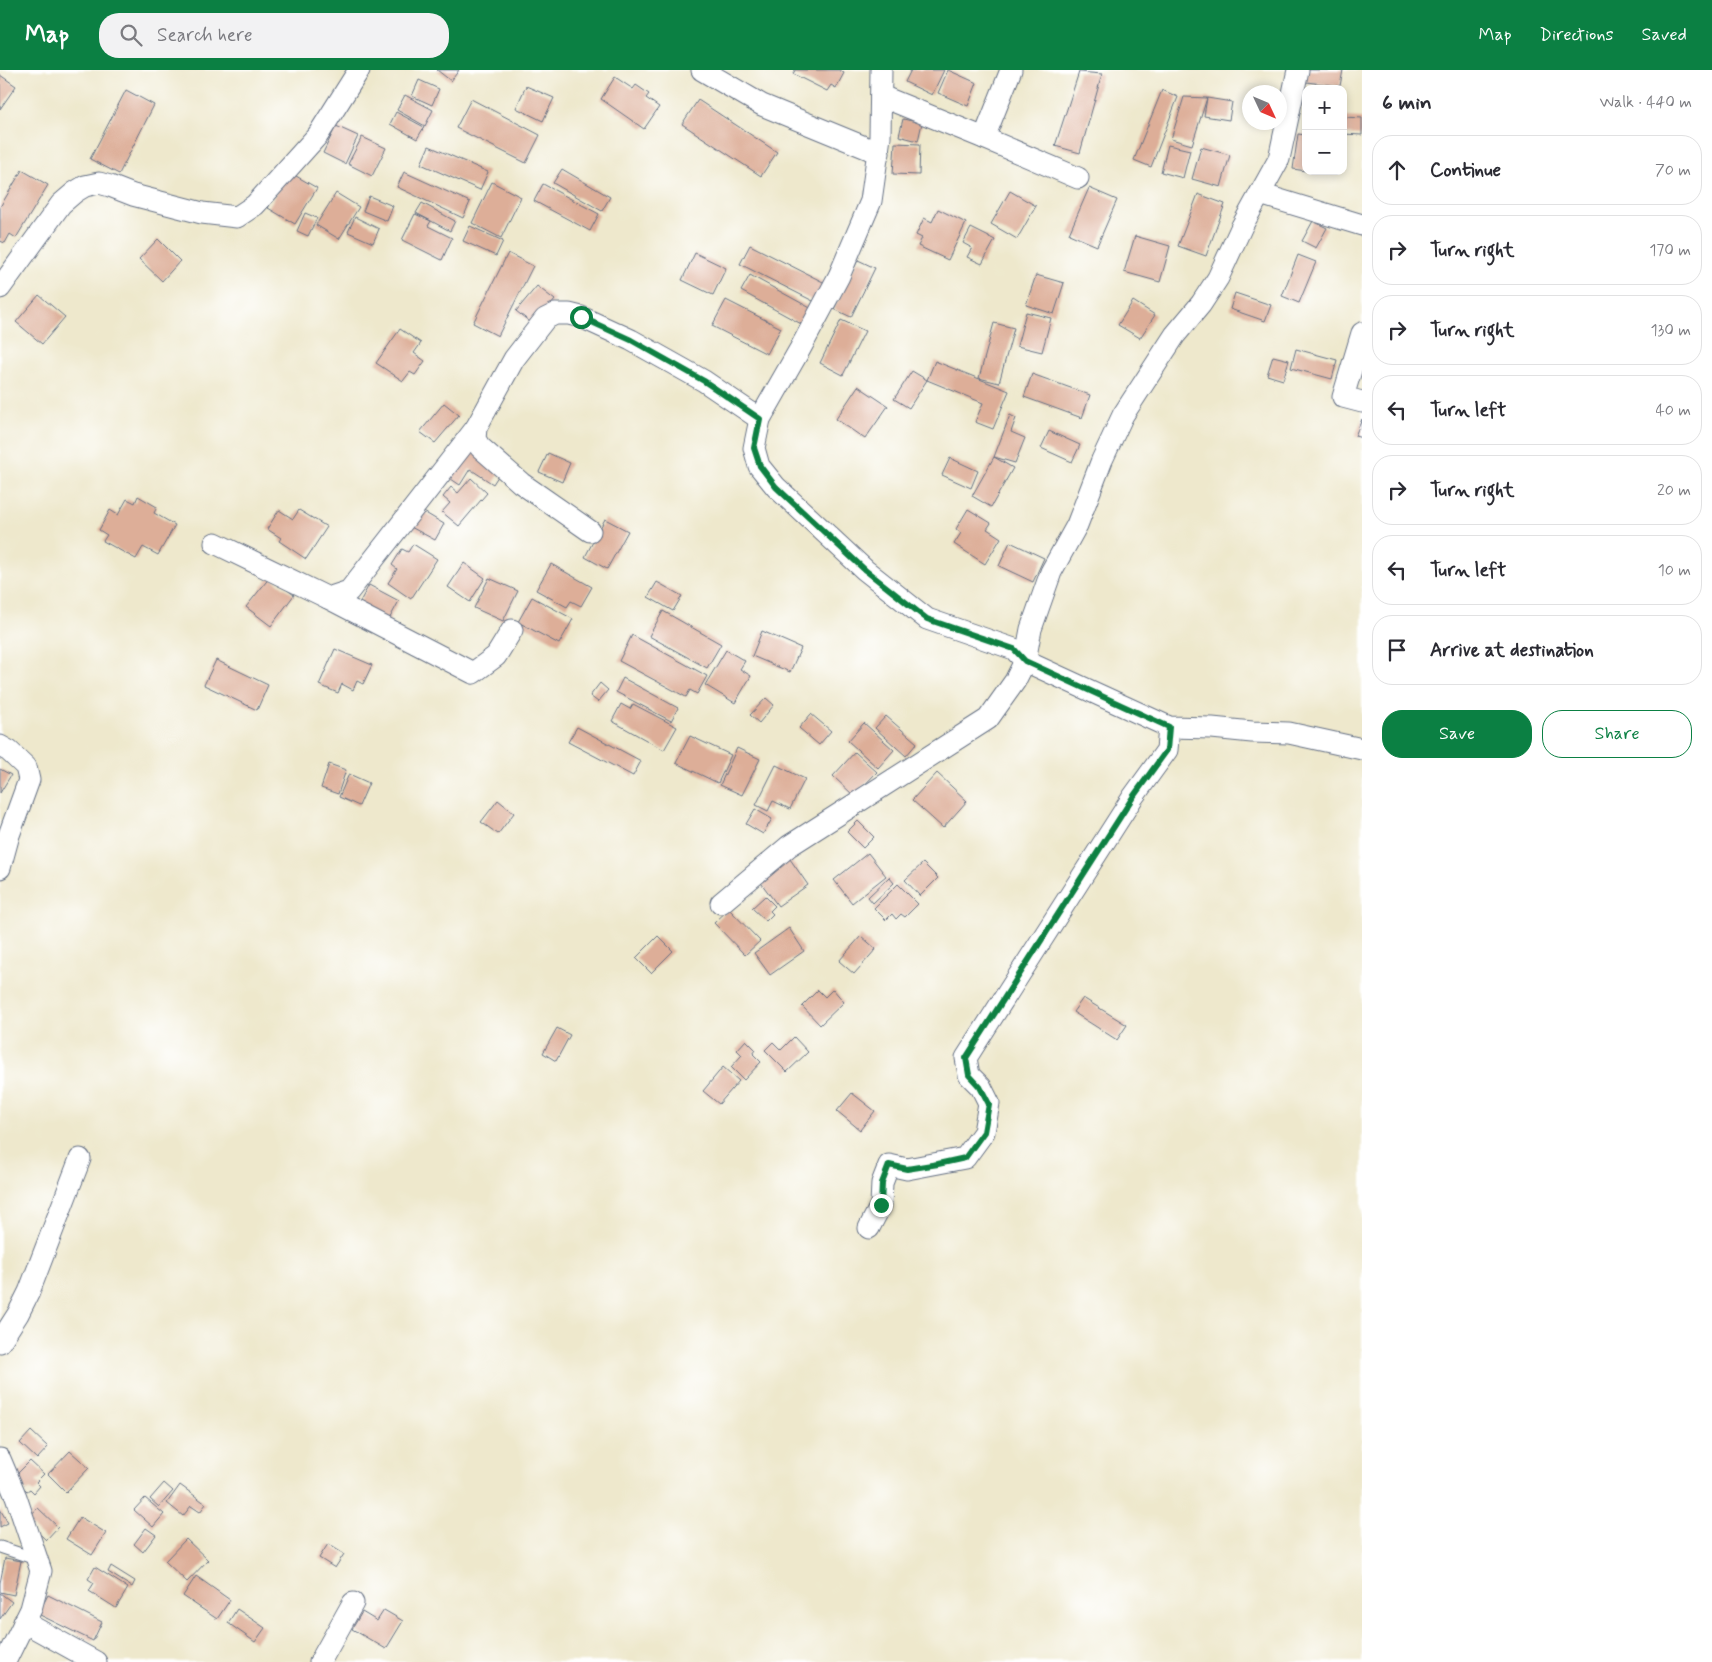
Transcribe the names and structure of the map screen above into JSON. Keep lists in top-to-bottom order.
{
  "north": "bottom right",
  "page": {
    "header": "Map",
    "search": "Search here",
    "nav": ["Map", "Directions", "Saved"],
    "heading": ["6 min", "Walk · 440 m"],
    "map_buttons": ["+", "−"],
    "list": [
      ["Continue", "70 m"],
      ["Turn right", "170 m"],
      ["Turn right", "130 m"],
      ["Turn left", "40 m"],
      ["Turn right", "20 m"],
      ["Turn left", "10 m"],
      "Arrive at destination"
    ],
    "buttons": ["Save", "Share"]
  }
}
